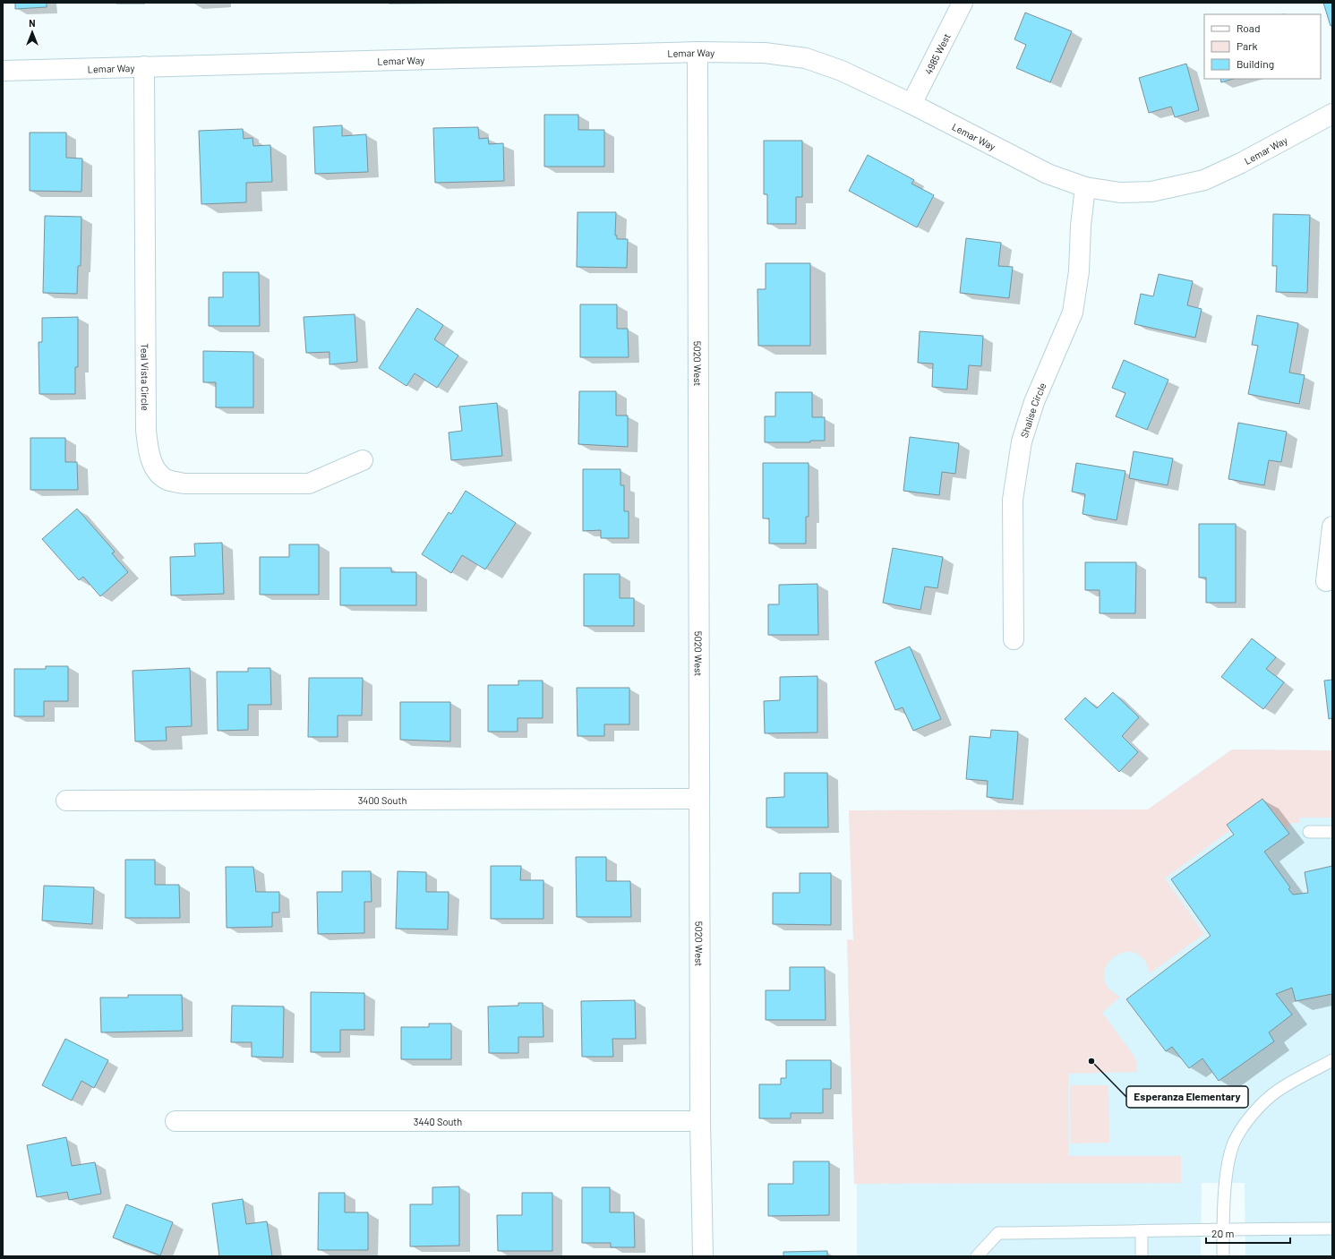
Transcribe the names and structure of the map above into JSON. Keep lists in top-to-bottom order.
{
  "streets": {
    "street": [
      "Lemar Way",
      "4985 West",
      "5020 West",
      "Teal Vista Circle",
      "Shalise Circle",
      "3400 South",
      "3440 South"
    ]
  },
  "crossings": [
    ["Lemar Way", "4985 West"],
    ["Lemar Way", "5020 West"],
    ["Lemar Way", "Teal Vista Circle"],
    ["Lemar Way", "Shalise Circle"],
    ["5020 West", "3400 South"],
    ["5020 West", "3440 South"]
  ],
  "places": ["Esperanza Elementary"],
  "legend": ["Road", "Park", "Building"],
  "scale_bar": "20 m",
  "north": "top"
}
